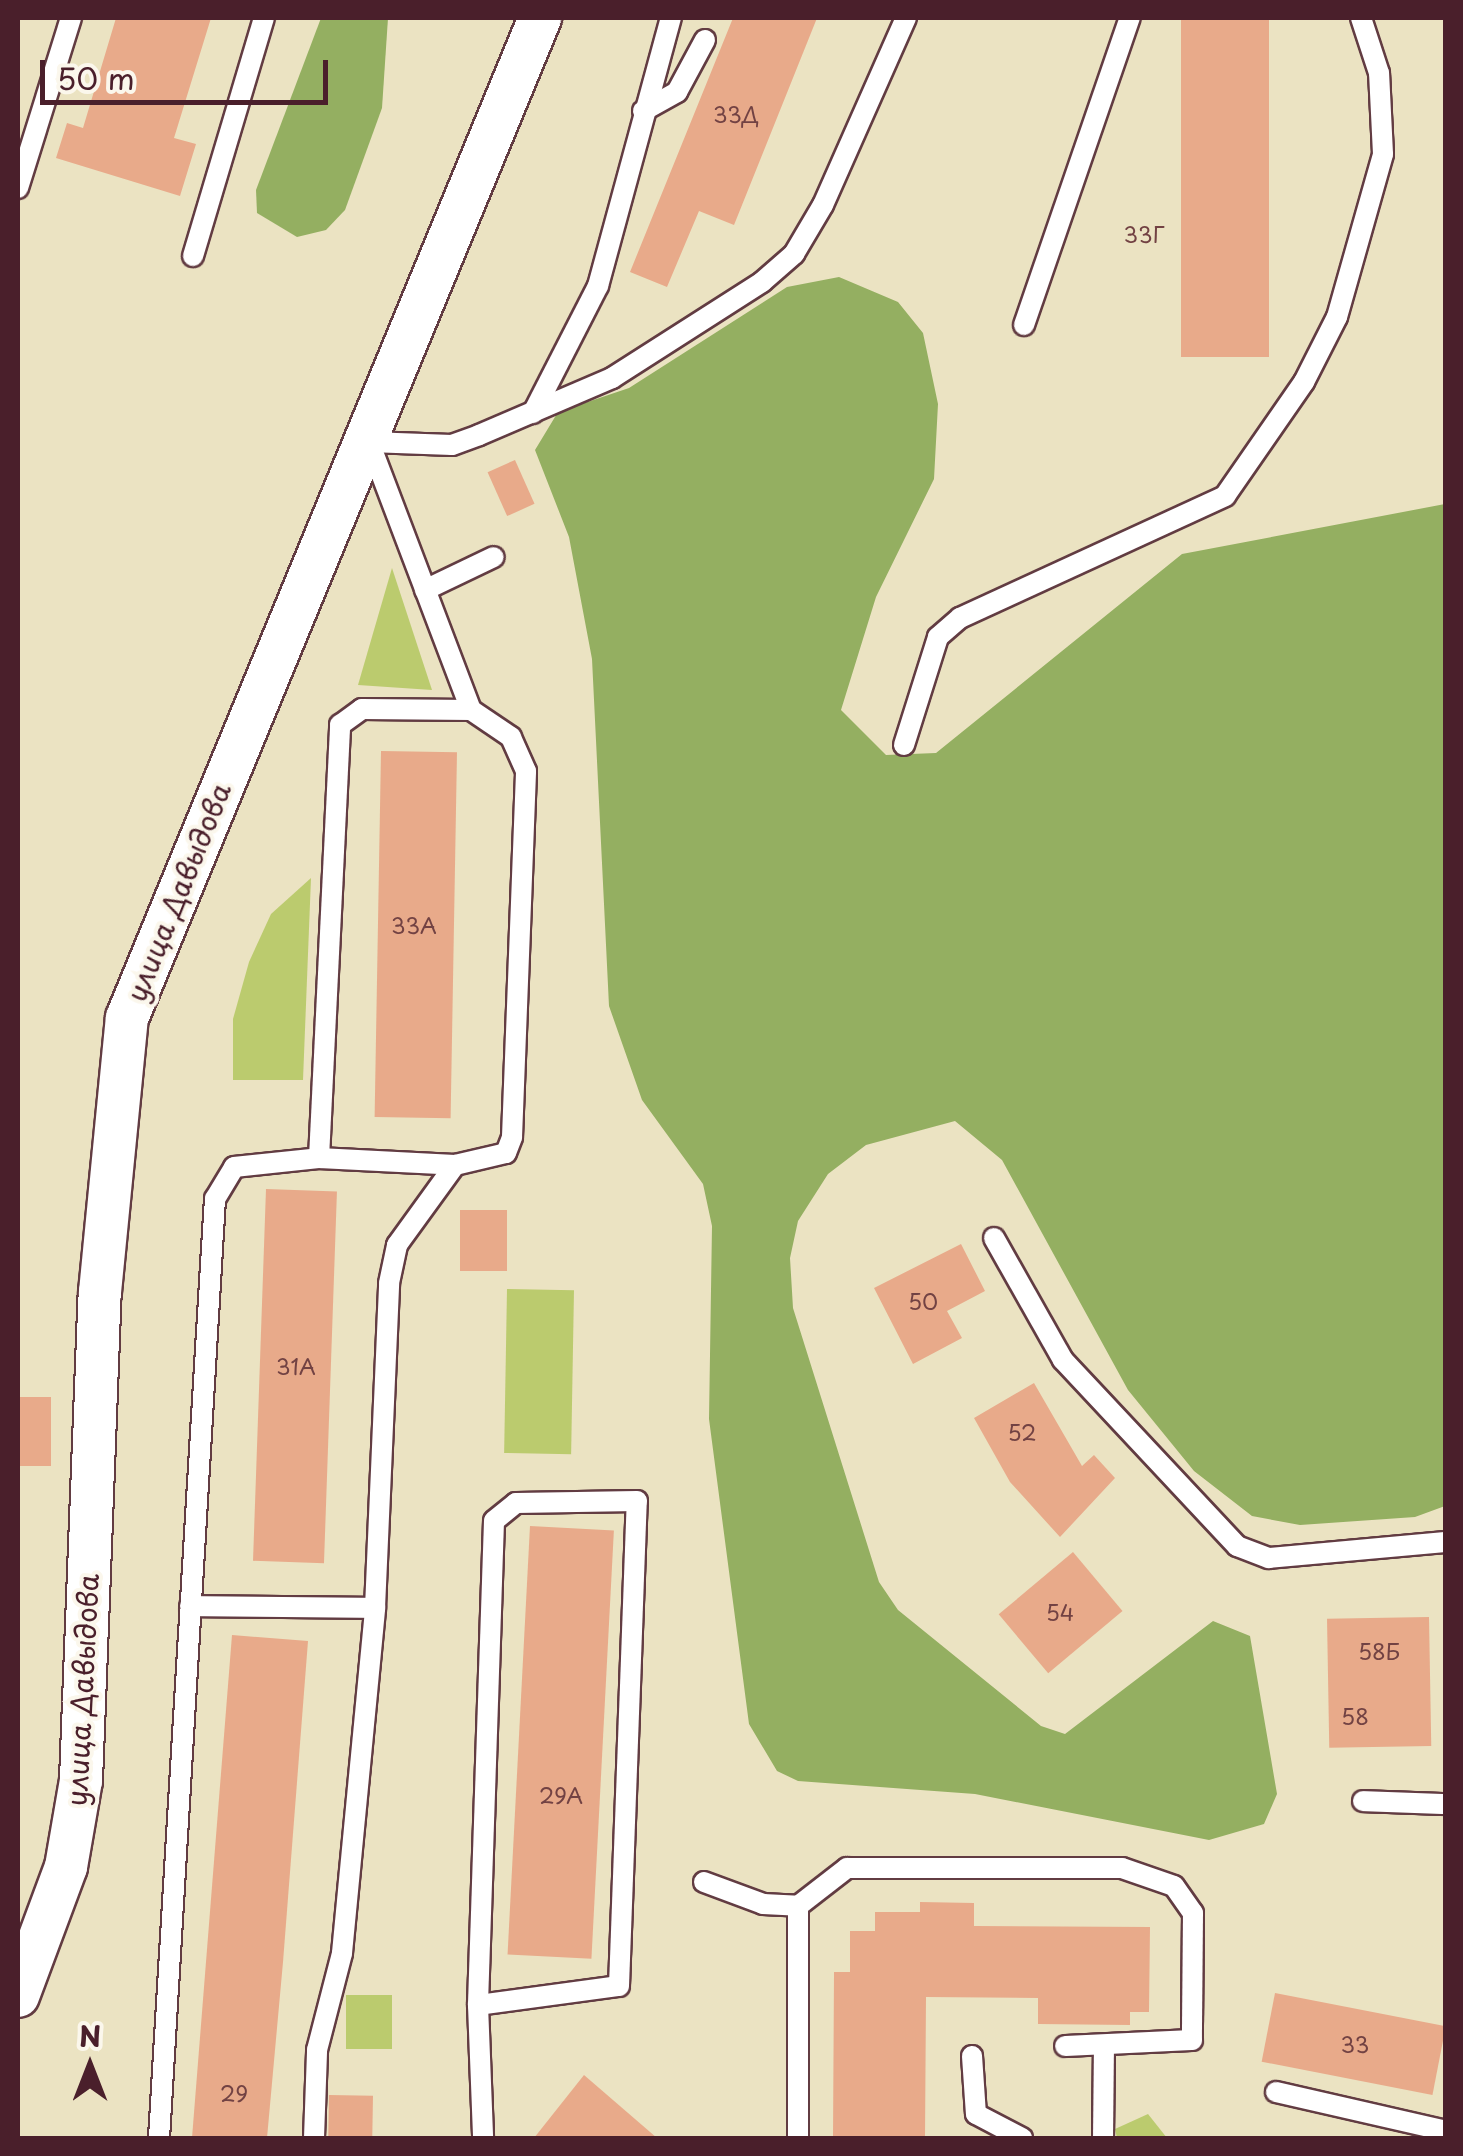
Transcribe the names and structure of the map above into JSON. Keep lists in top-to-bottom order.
{
  "streets": {
    "street": ["улица Давыдова"]
  },
  "house_numbers": [
    "33Д",
    "33Г",
    "33А",
    "50",
    "31А",
    "52",
    "54",
    "58Б",
    "58",
    "29А",
    "33",
    "29"
  ],
  "scale_bar": "50 m",
  "north": "top"
}
